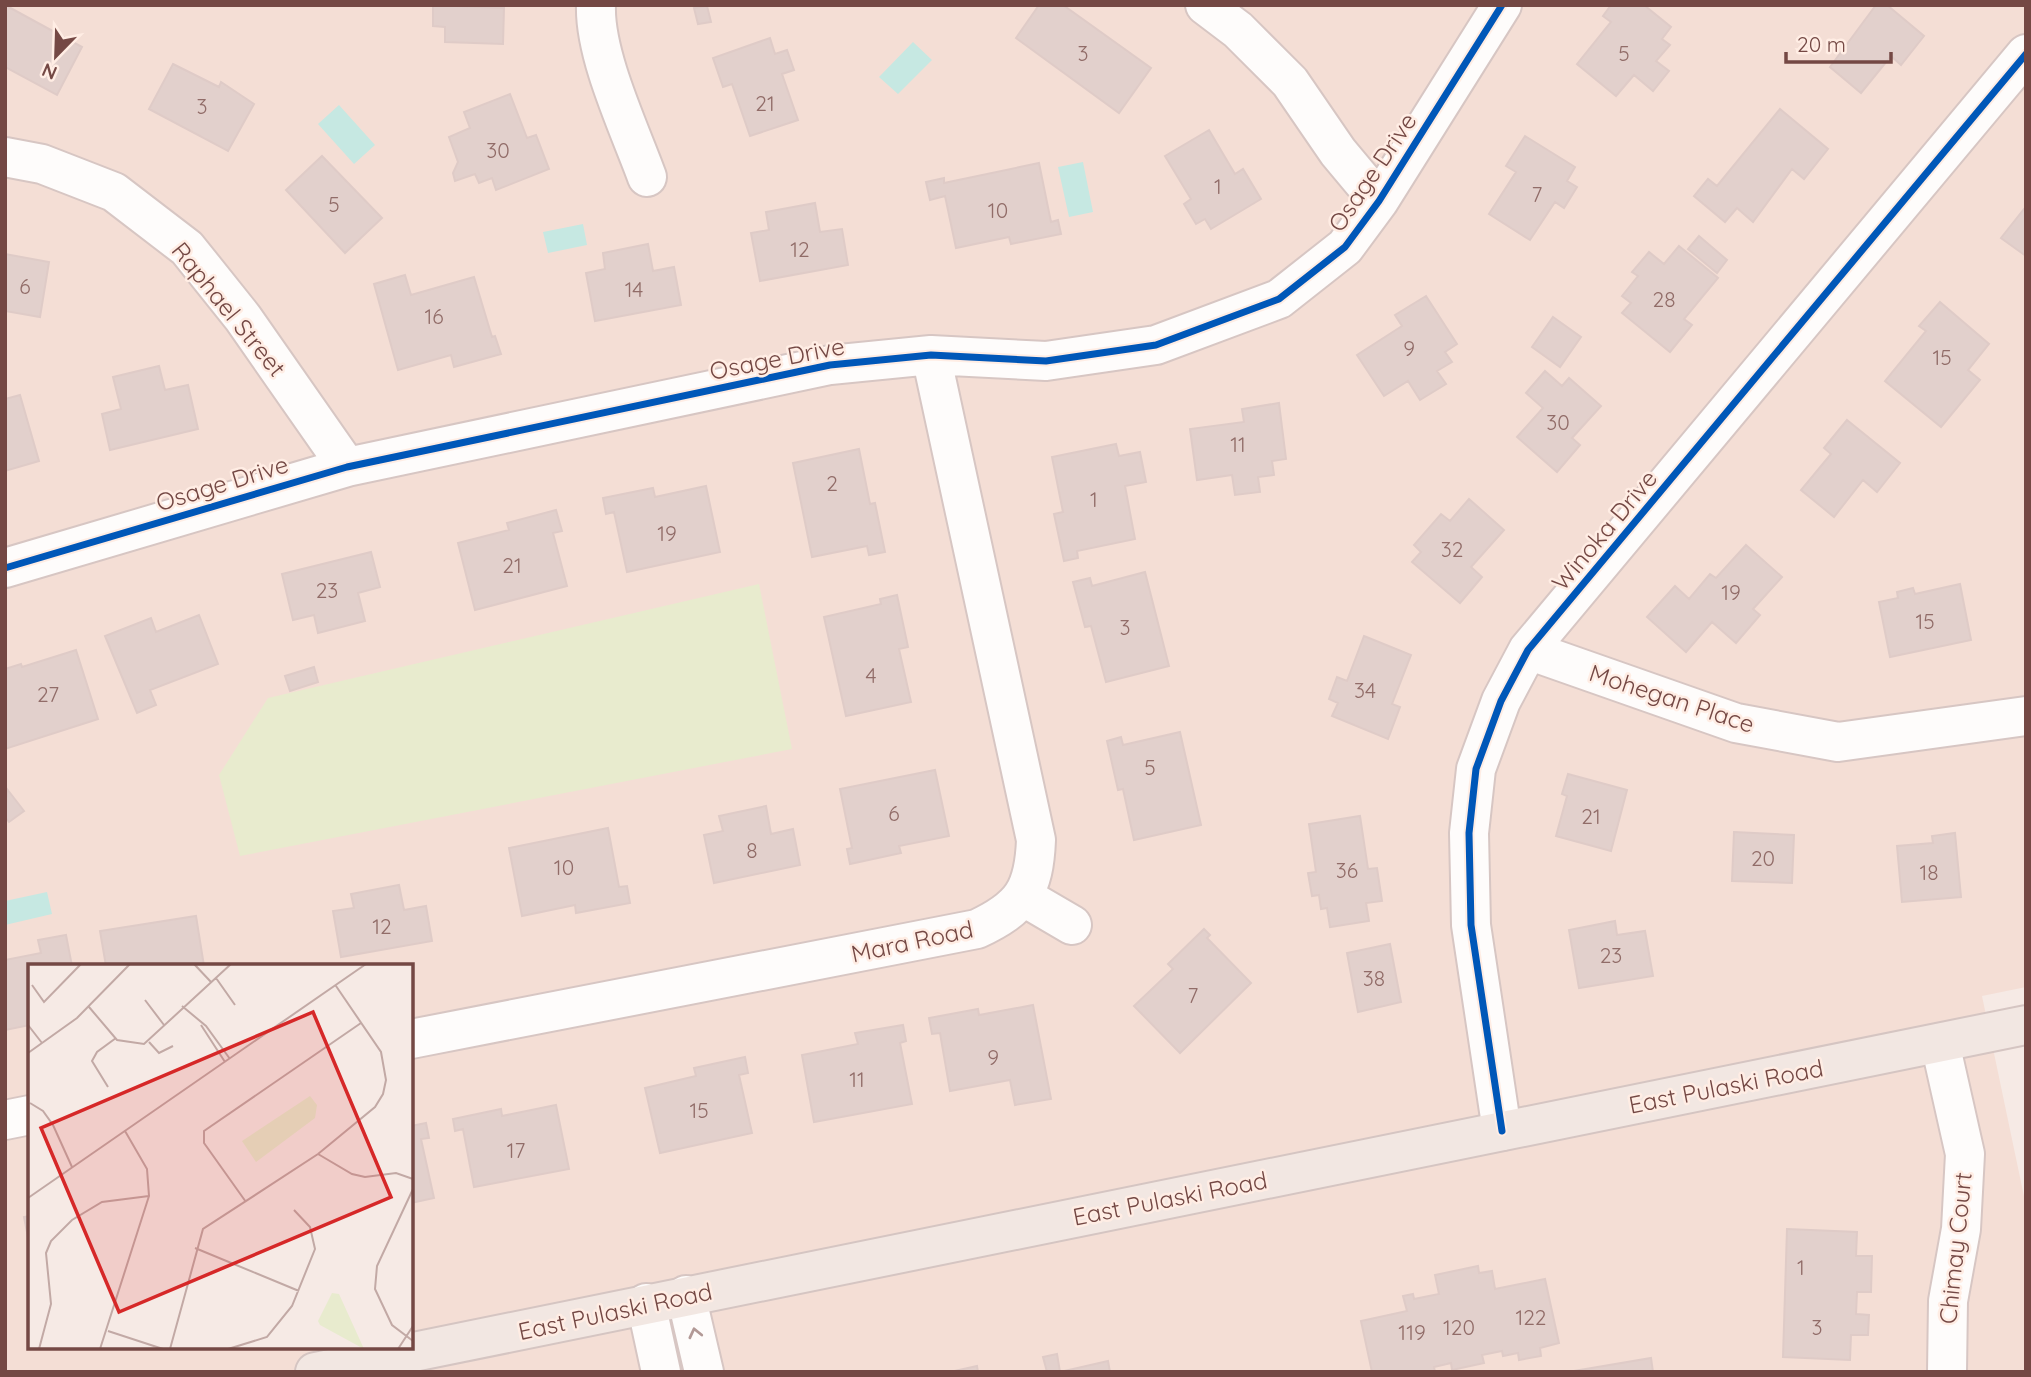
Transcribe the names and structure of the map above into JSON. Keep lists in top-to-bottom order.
{
  "streets": {
    "main road": ["East Pulaski Road"],
    "street": [
      "Osage Drive",
      "Raphael Street",
      "Winoka Drive",
      "Mohegan Place",
      "Mara Road",
      "Chimay Court"
    ]
  },
  "crossings": [
    ["Osage Drive", "Raphael Street"],
    ["Winoka Drive", "Mohegan Place"],
    ["Winoka Drive", "East Pulaski Road"],
    ["East Pulaski Road", "Chimay Court"]
  ],
  "house_numbers": [
    "3",
    "5",
    "21",
    "3",
    "30",
    "1",
    "7",
    "5",
    "10",
    "12",
    "6",
    "14",
    "28",
    "16",
    "9",
    "15",
    "30",
    "11",
    "2",
    "1",
    "19",
    "32",
    "21",
    "23",
    "19",
    "15",
    "3",
    "4",
    "34",
    "27",
    "5",
    "6",
    "21",
    "8",
    "20",
    "10",
    "36",
    "18",
    "12",
    "23",
    "38",
    "7",
    "9",
    "11",
    "15",
    "17",
    "1",
    "122",
    "120",
    "3",
    "119"
  ],
  "scale_bar": "20 m",
  "north": "bottom left"
}
